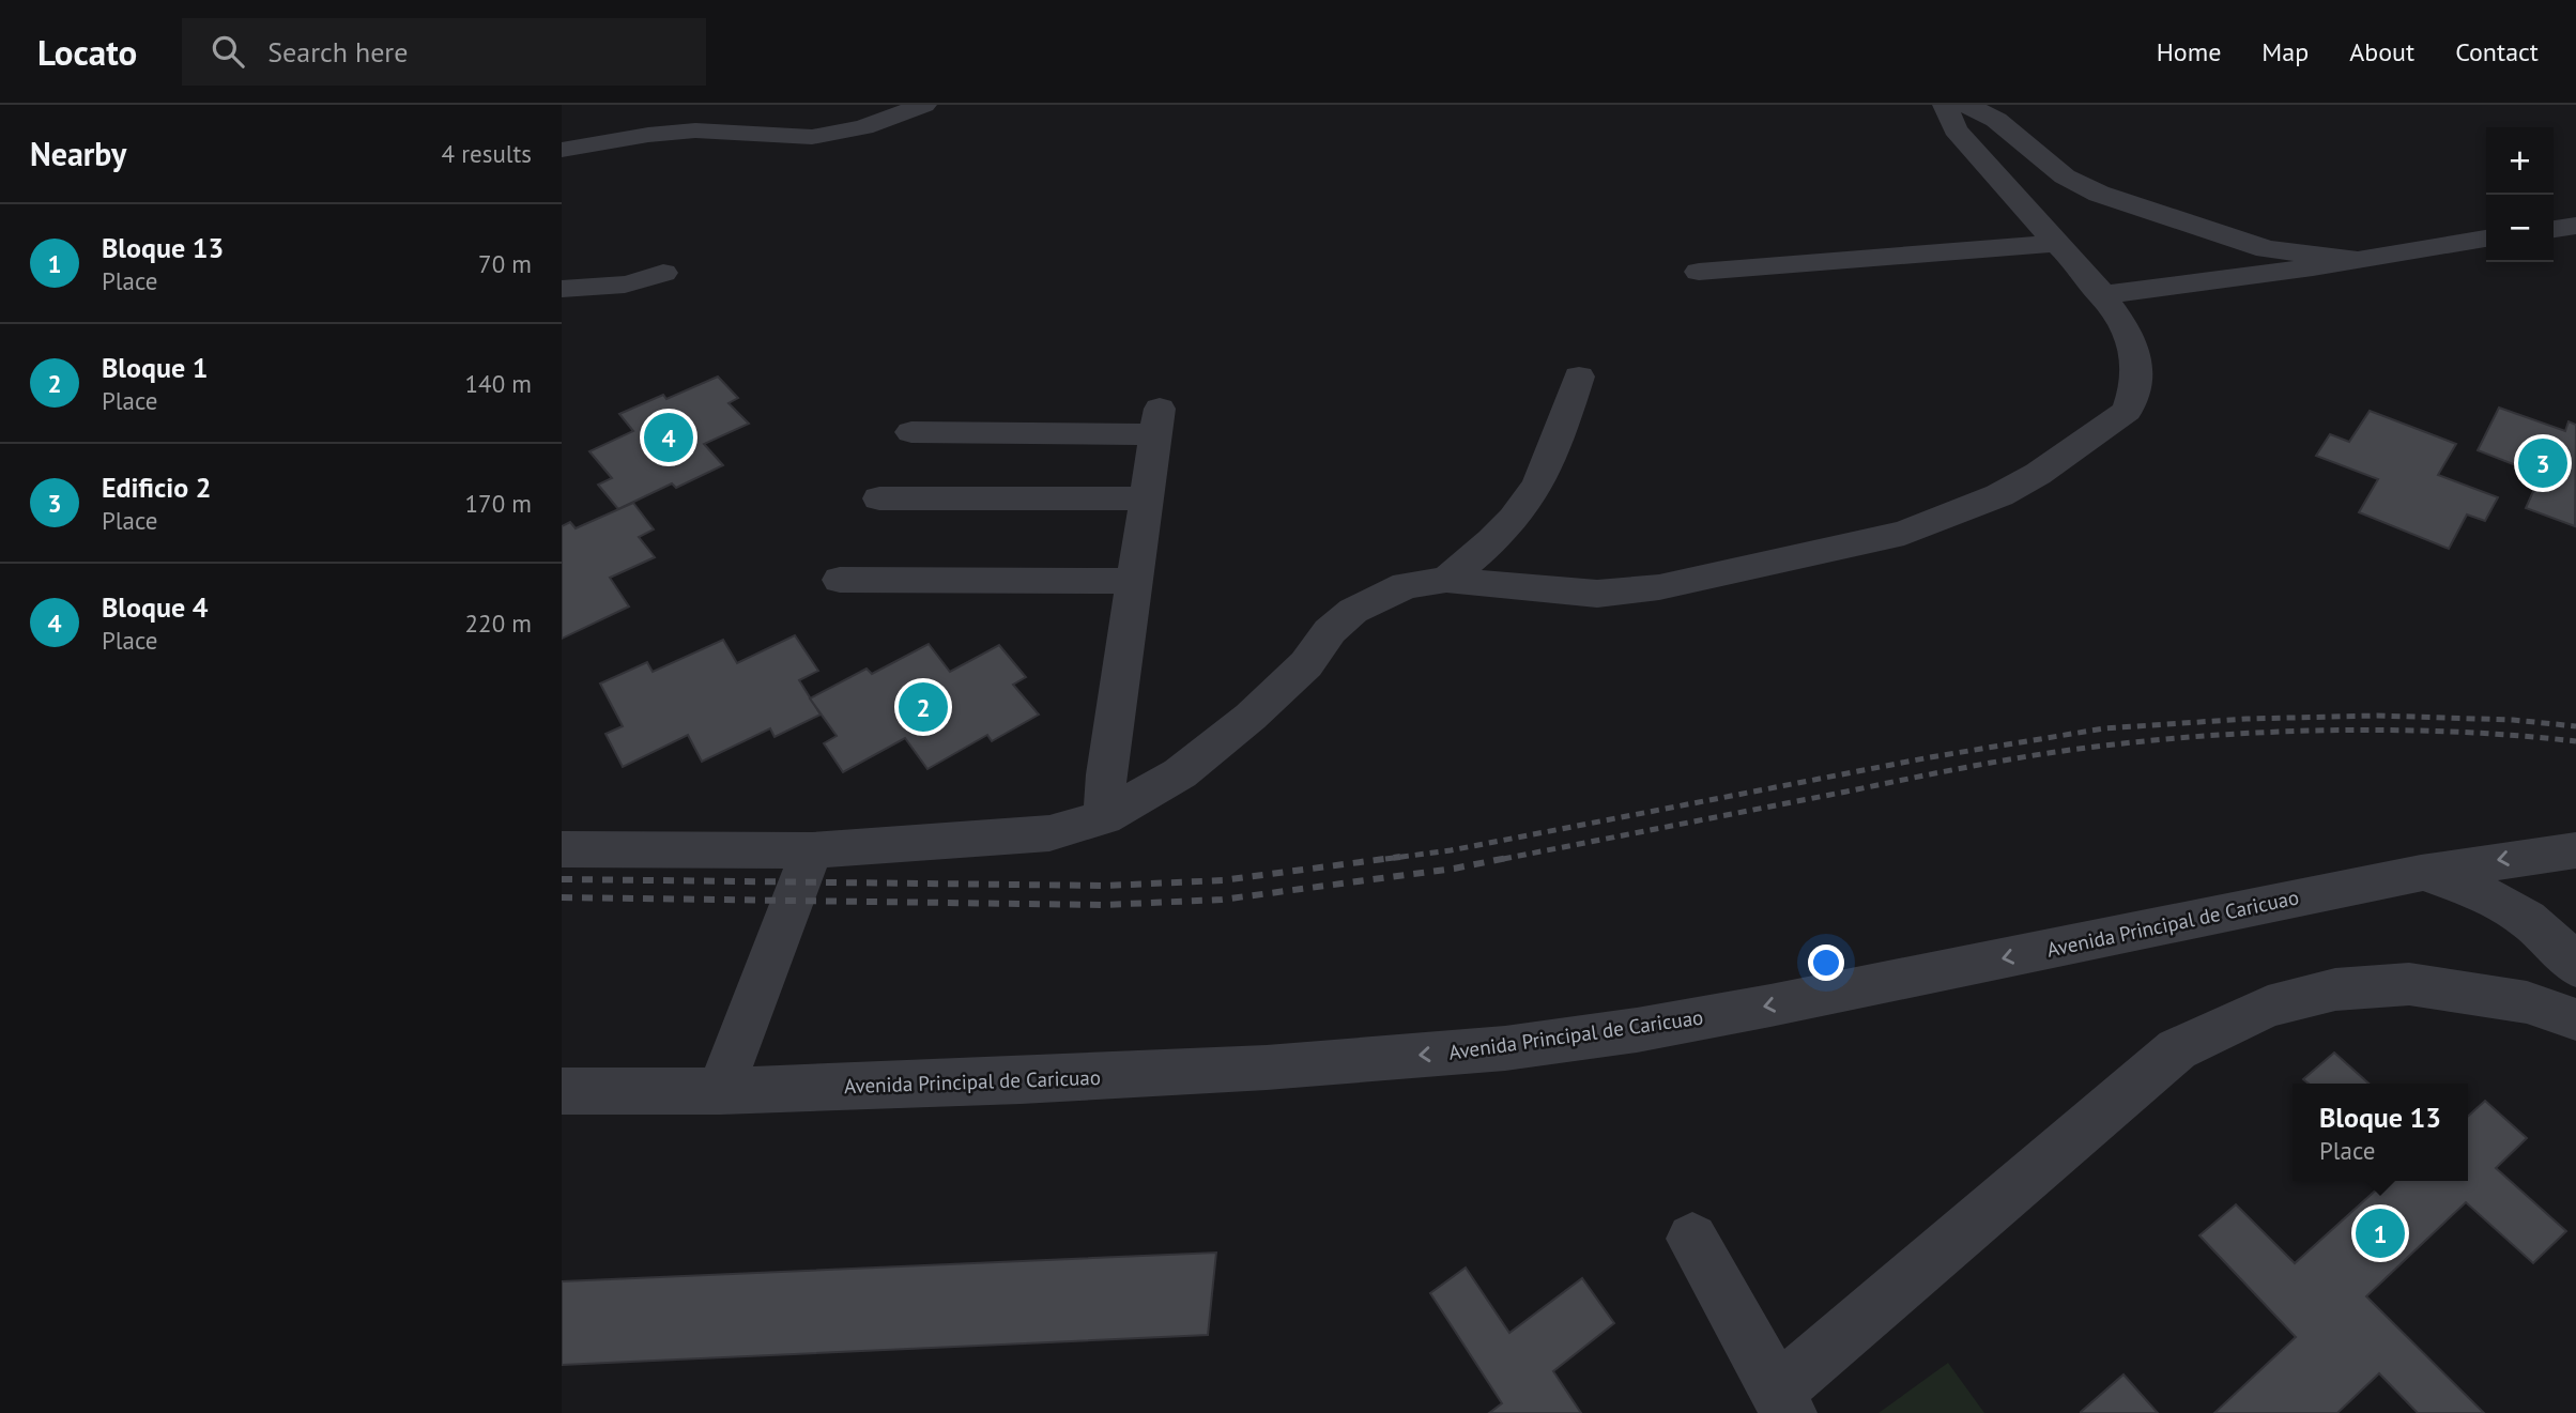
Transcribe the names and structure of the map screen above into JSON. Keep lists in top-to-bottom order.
{
  "streets": {
    "street": ["Avenida Principal de Caricuao"]
  },
  "one_way": ["Avenida Principal de Caricuao"],
  "page": {
    "header": "Locato",
    "search": "Search here",
    "nav": [
      "Home",
      "Map",
      "About",
      "Contact"
    ],
    "heading": ["Nearby", "4 results"],
    "map_buttons": ["+", "−"],
    "list": [
      {
        "mark": "1",
        "name": "Bloque 13",
        "note": "Place",
        "value": "70 m"
      },
      {
        "mark": "2",
        "name": "Bloque 1",
        "note": "Place",
        "value": "140 m"
      },
      {
        "mark": "3",
        "name": "Edificio 2",
        "note": "Place",
        "value": "170 m"
      },
      {
        "mark": "4",
        "name": "Bloque 4",
        "note": "Place",
        "value": "220 m"
      }
    ],
    "pins": [
      "4",
      "3",
      "2",
      "1"
    ],
    "popup": ["Bloque 13", "Place"]
  }
}
